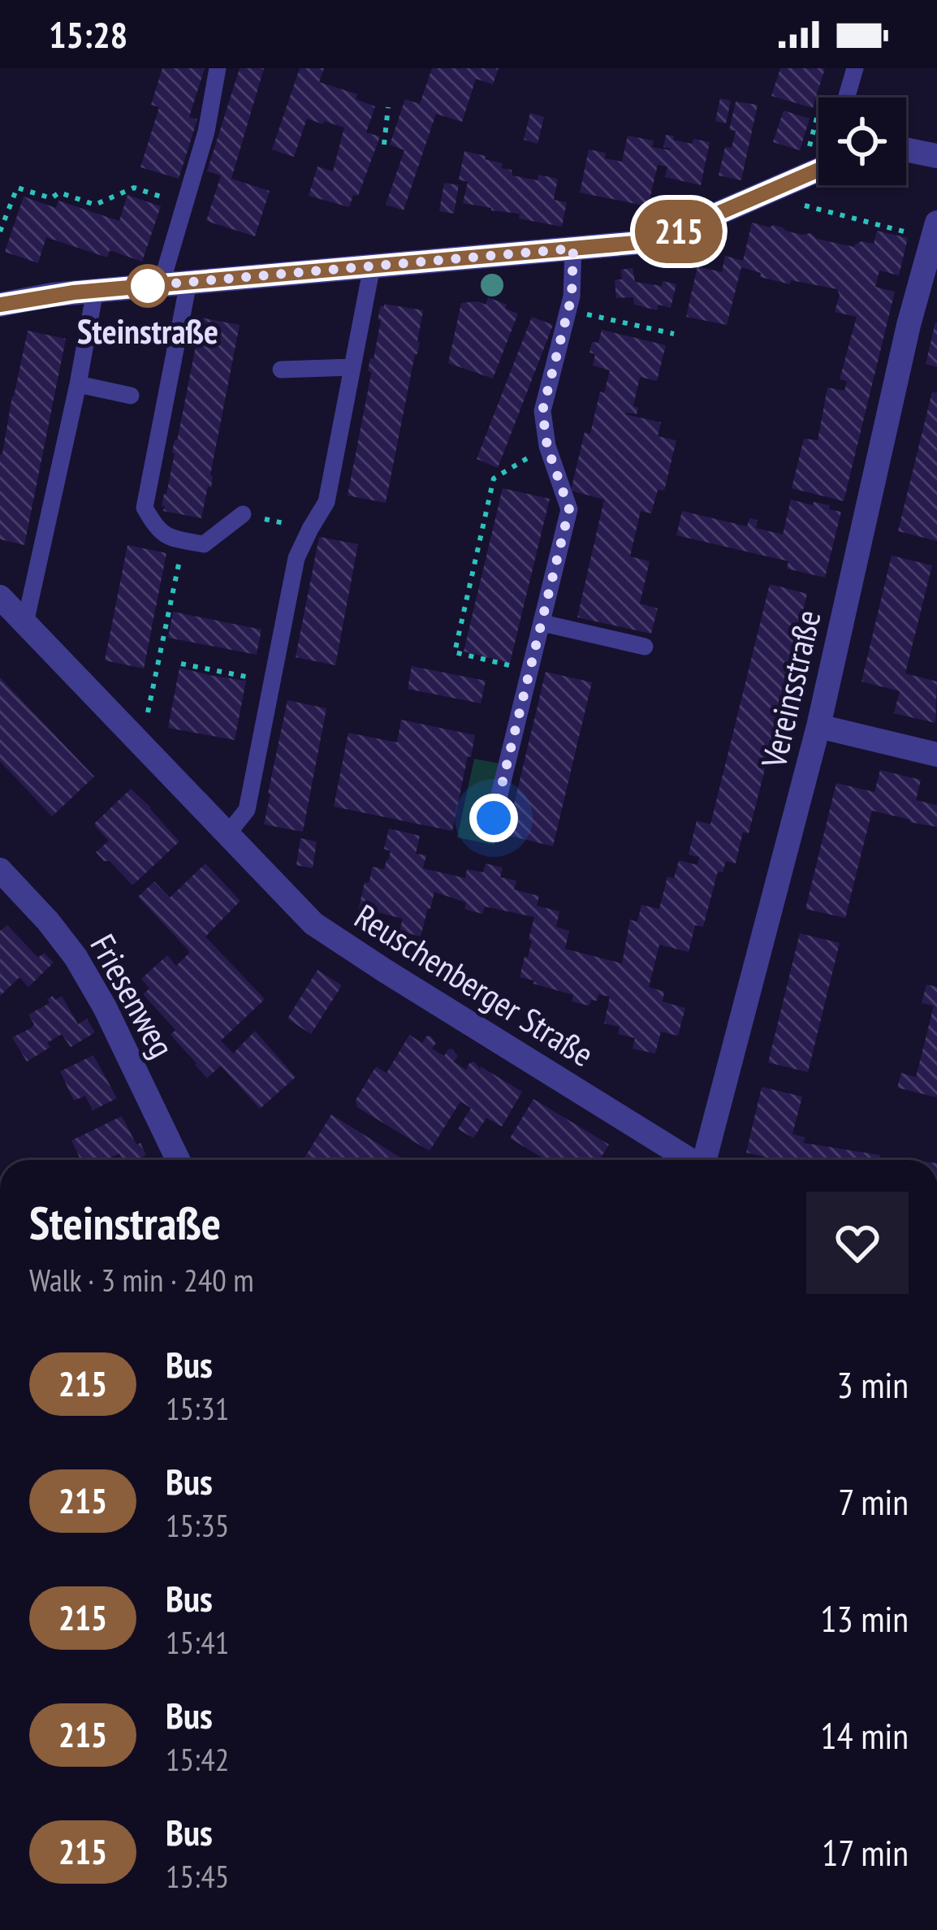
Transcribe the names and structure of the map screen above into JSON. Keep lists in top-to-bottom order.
{
  "streets": {
    "street": ["Vereinsstraße", "Reuschenberger Straße", "Friesenweg"]
  },
  "places": ["Steinstraße"],
  "lines": ["bus line 215"],
  "page": {
    "status": "15:28",
    "on_map": "215",
    "heading": ["Steinstraße", "Walk · 3 min · 240 m"],
    "list": [
      {
        "mark": "215",
        "name": "Bus",
        "note": "15:31",
        "value": "3 min"
      },
      {
        "mark": "215",
        "name": "Bus",
        "note": "15:35",
        "value": "7 min"
      },
      {
        "mark": "215",
        "name": "Bus",
        "note": "15:41",
        "value": "13 min"
      },
      {
        "mark": "215",
        "name": "Bus",
        "note": "15:42",
        "value": "14 min"
      },
      {
        "mark": "215",
        "name": "Bus",
        "note": "15:45",
        "value": "17 min"
      }
    ]
  }
}
